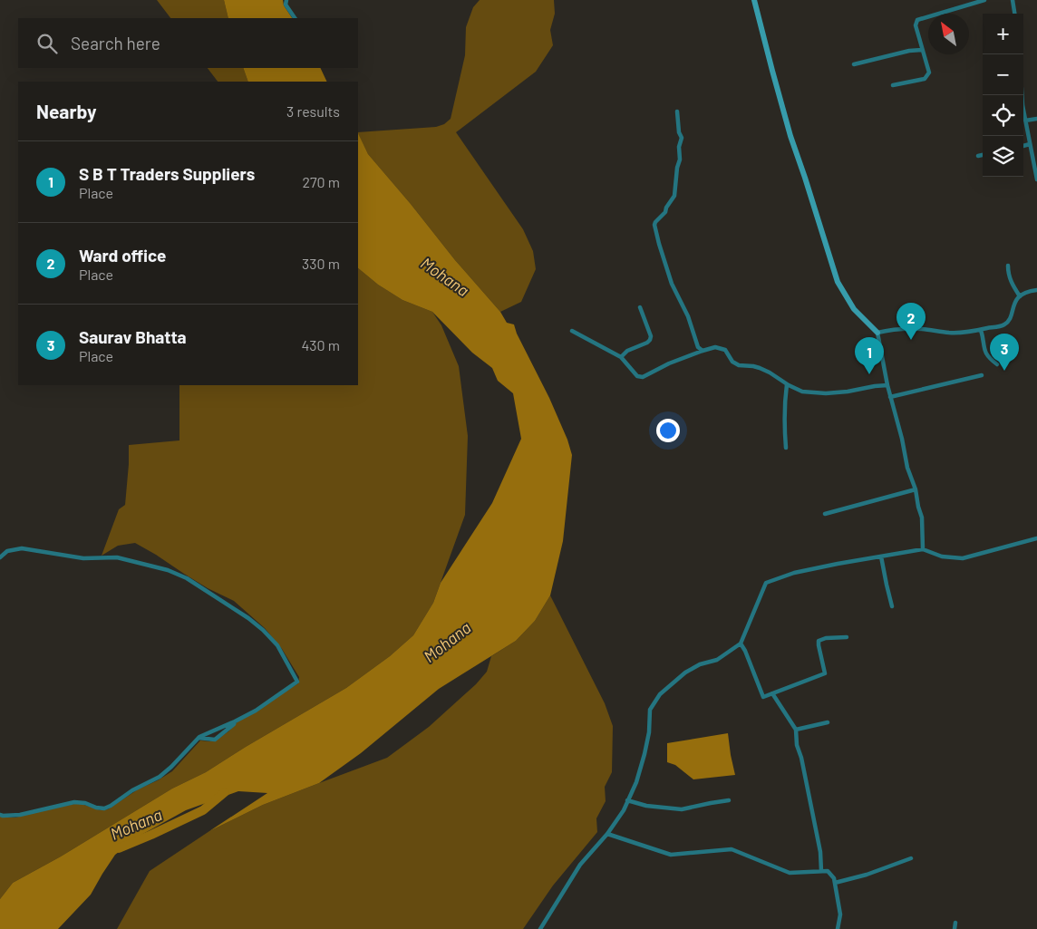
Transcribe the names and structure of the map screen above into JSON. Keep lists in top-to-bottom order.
{
  "water": ["Mohana"],
  "north": "top left",
  "page": {
    "map_buttons": ["+", "−"],
    "search": "Search here",
    "heading": ["Nearby", "3 results"],
    "list": [
      {
        "mark": "1",
        "name": "S B T Traders Suppliers",
        "note": "Place",
        "value": "270 m"
      },
      {
        "mark": "2",
        "name": "Ward office",
        "note": "Place",
        "value": "330 m"
      },
      {
        "mark": "3",
        "name": "Saurav Bhatta",
        "note": "Place",
        "value": "430 m"
      }
    ],
    "pins": ["2", "3", "1"]
  }
}
